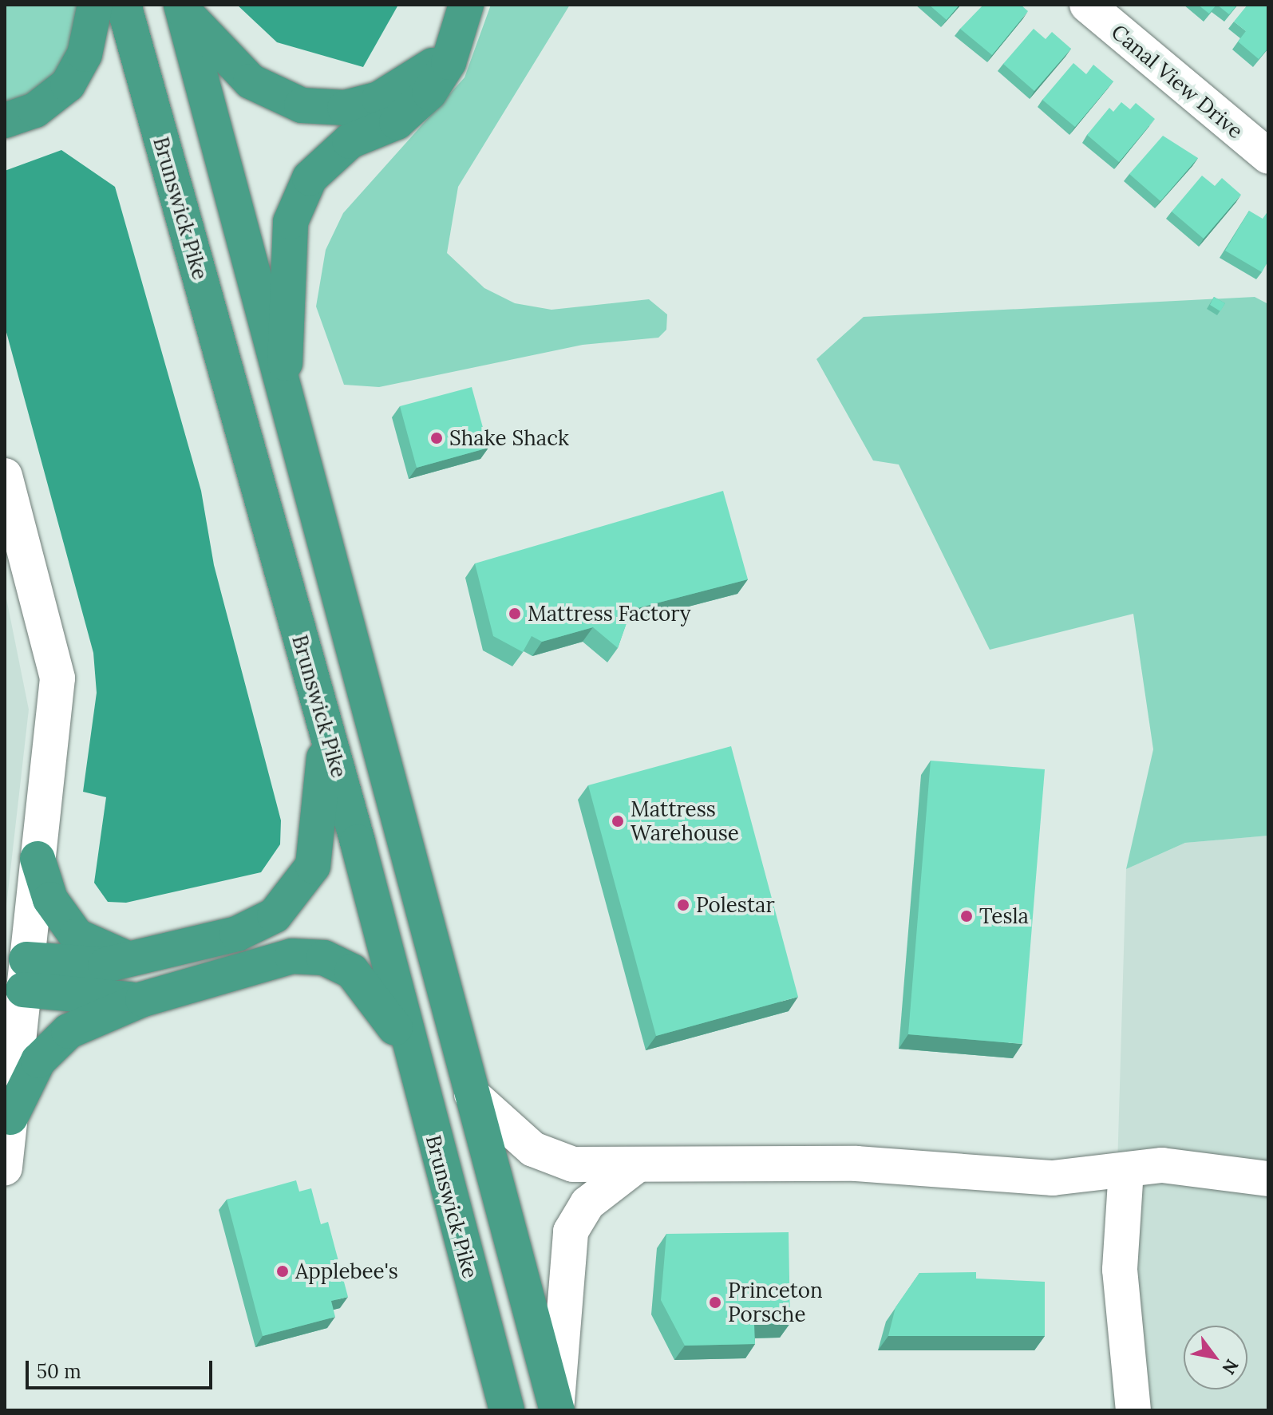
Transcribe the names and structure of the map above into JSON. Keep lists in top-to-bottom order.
{
  "streets": {
    "highway": ["Brunswick Pike"],
    "street": ["Canal View Drive"]
  },
  "places": [
    "Shake Shack",
    "Mattress Factory",
    "Mattress Warehouse",
    "Polestar",
    "Tesla",
    "Applebee's",
    "Princeton Porsche"
  ],
  "scale_bar": "50 m",
  "north": "bottom right"
}
